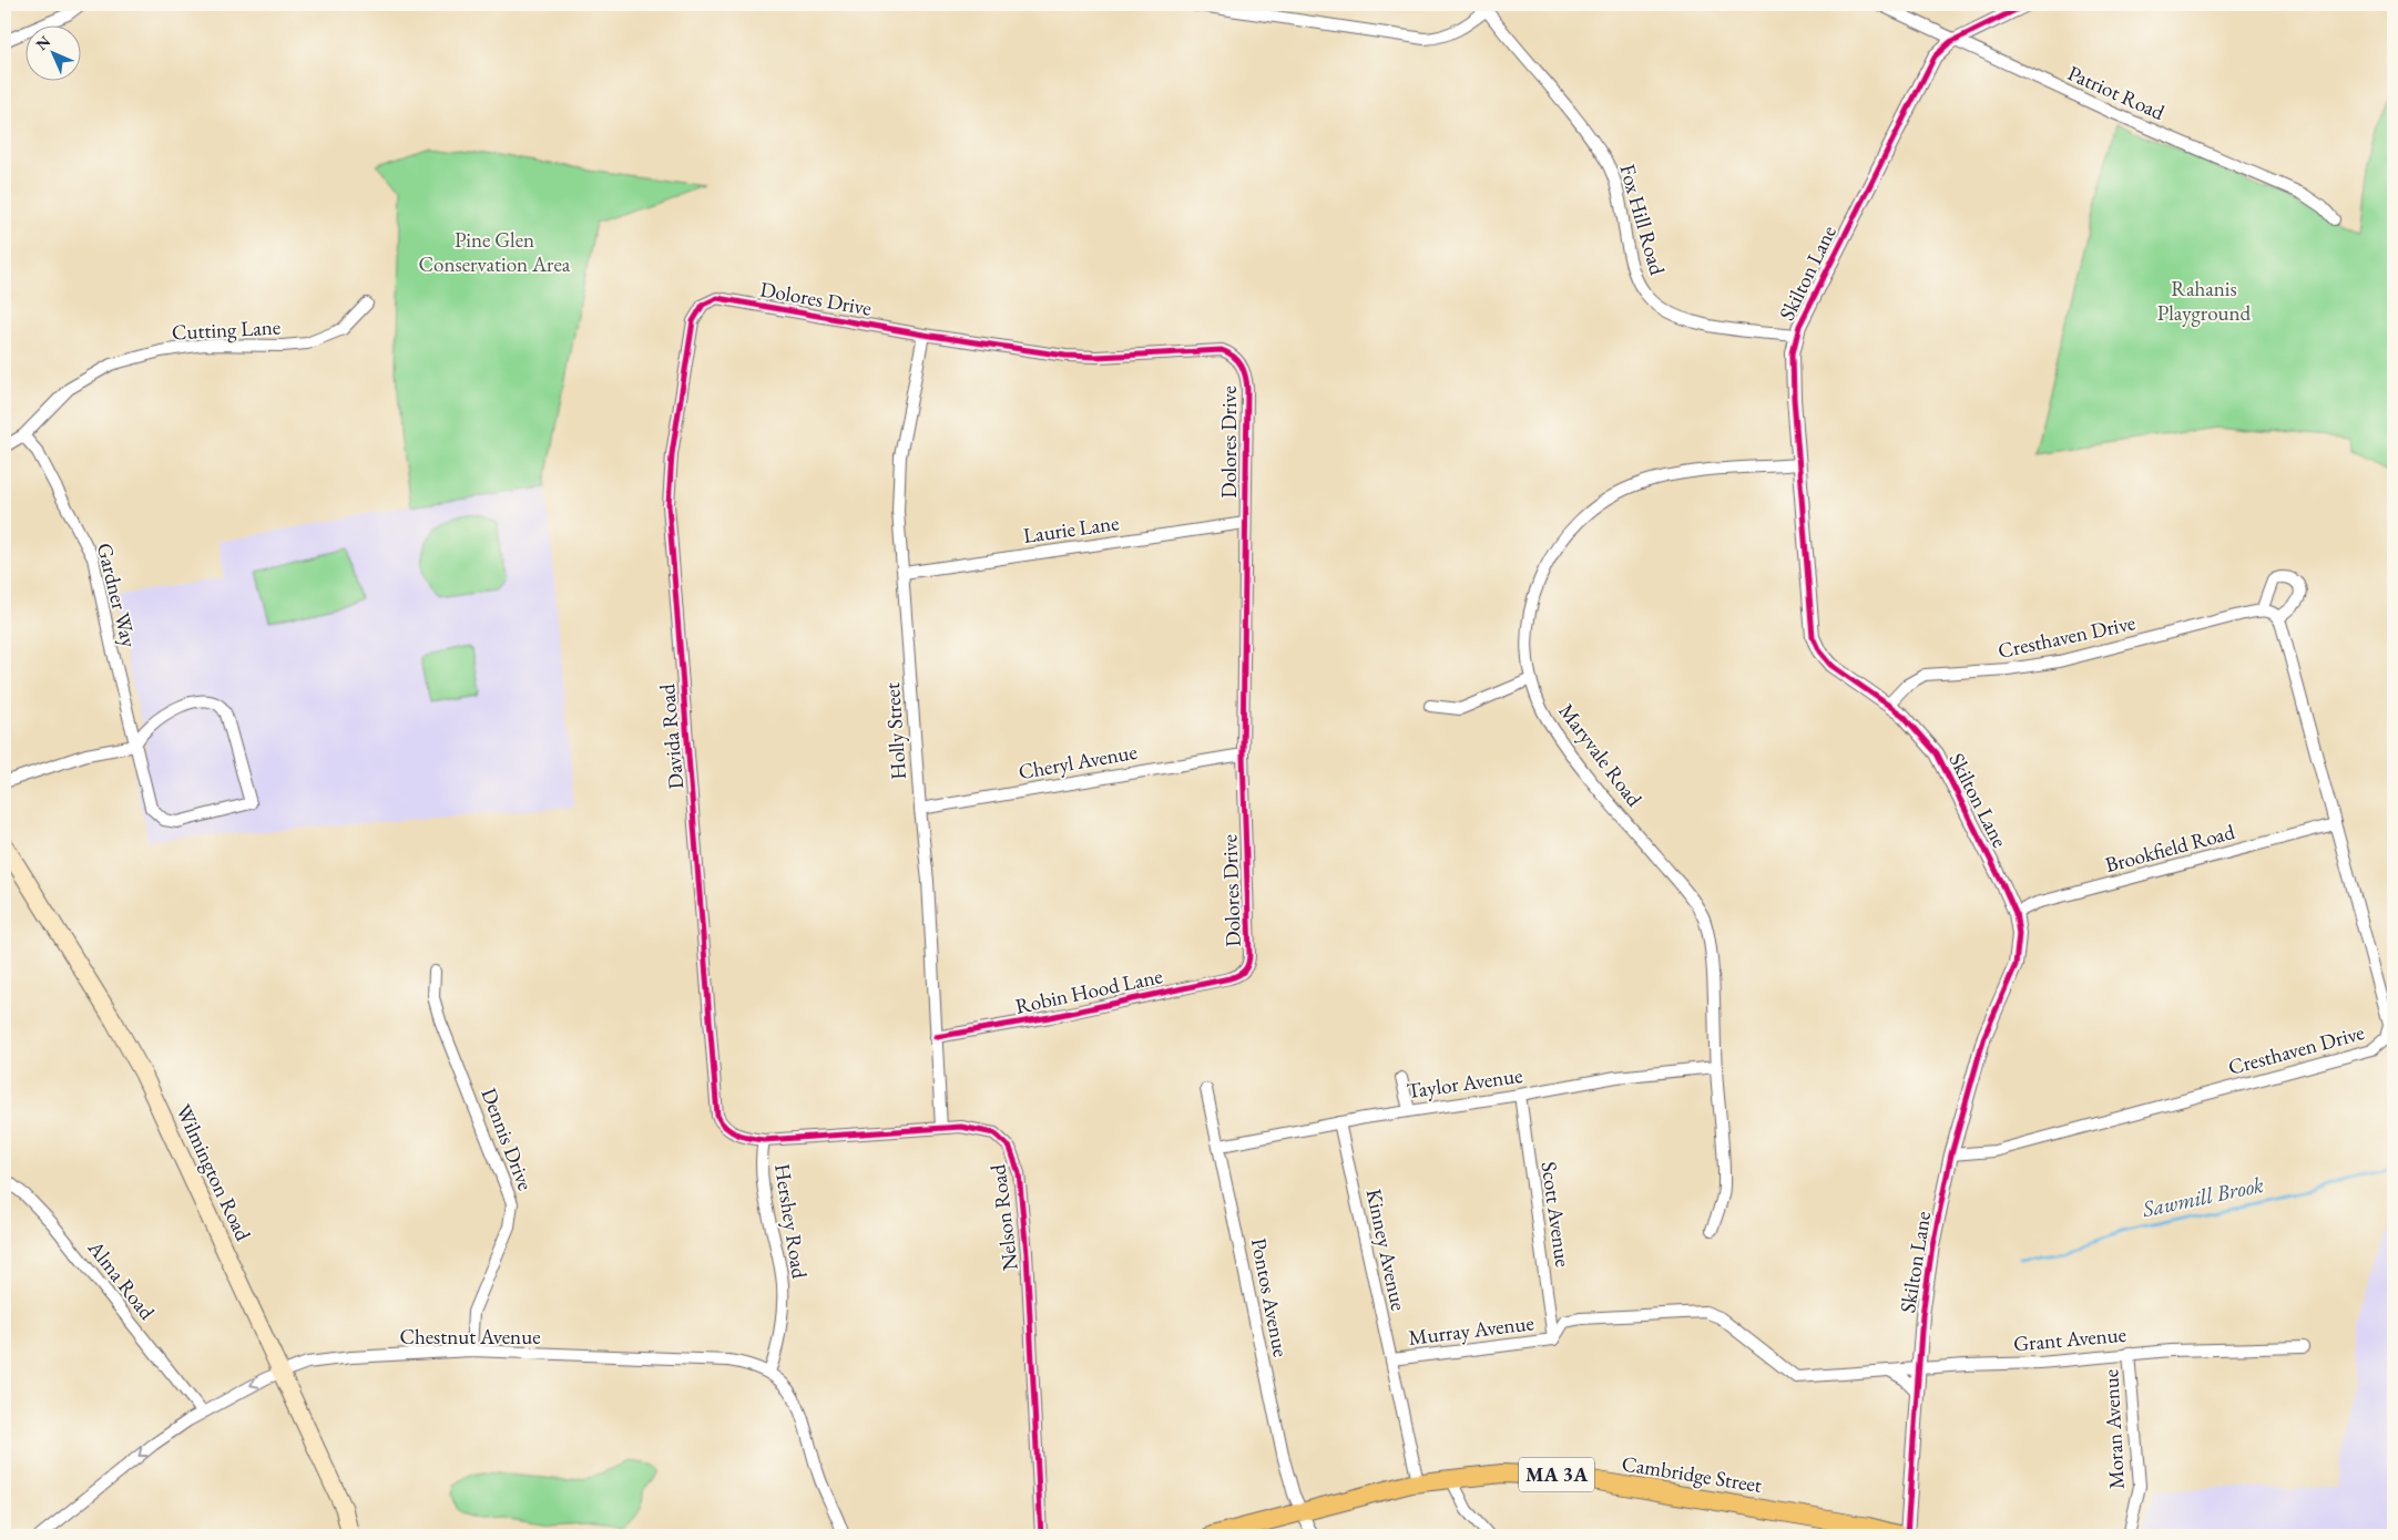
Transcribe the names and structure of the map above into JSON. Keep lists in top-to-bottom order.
{
  "streets": {
    "main road": ["Wilmington Road", "Cambridge Street", "MA 3A"],
    "street": [
      "Patriot Road",
      "Fox Hill Road",
      "Skilton Lane",
      "Dolores Drive",
      "Cutting Lane",
      "Laurie Lane",
      "Gardner Way",
      "Cresthaven Drive",
      "Holly Street",
      "Davida Road",
      "Maryvale Road",
      "Cheryl Avenue",
      "Brookfield Road",
      "Robin Hood Lane",
      "Taylor Avenue",
      "Dennis Drive",
      "Scott Avenue",
      "Nelson Road",
      "Hershey Road",
      "Kinney Avenue",
      "Alma Road",
      "Pontos Avenue",
      "Murray Avenue",
      "Chestnut Avenue",
      "Grant Avenue",
      "Moran Avenue"
    ]
  },
  "crossings": [
    ["Patriot Road", "Skilton Lane"],
    ["Fox Hill Road", "Skilton Lane"],
    ["Skilton Lane", "Cresthaven Drive"],
    ["Skilton Lane", "Maryvale Road"],
    ["Skilton Lane", "Brookfield Road"],
    ["Skilton Lane", "Murray Avenue"],
    ["Skilton Lane", "Grant Avenue"],
    ["Skilton Lane", "Cambridge Street"],
    ["Dolores Drive", "Laurie Lane"],
    ["Dolores Drive", "Holly Street"],
    ["Dolores Drive", "Davida Road"],
    ["Dolores Drive", "Cheryl Avenue"],
    ["Dolores Drive", "Robin Hood Lane"],
    ["Cutting Lane", "Gardner Way"],
    ["Laurie Lane", "Holly Street"],
    ["Cresthaven Drive", "Brookfield Road"],
    ["Holly Street", "Cheryl Avenue"],
    ["Holly Street", "Robin Hood Lane"],
    ["Holly Street", "Nelson Road"],
    ["Davida Road", "Nelson Road"],
    ["Davida Road", "Hershey Road"],
    ["Maryvale Road", "Taylor Avenue"],
    ["Taylor Avenue", "Scott Avenue"],
    ["Taylor Avenue", "Kinney Avenue"],
    ["Taylor Avenue", "Pontos Avenue"],
    ["Dennis Drive", "Chestnut Avenue"],
    ["Wilmington Road", "Chestnut Avenue"],
    ["Scott Avenue", "Murray Avenue"],
    ["Nelson Road", "Hershey Road"],
    ["Hershey Road", "Chestnut Avenue"],
    ["Kinney Avenue", "Murray Avenue"],
    ["Kinney Avenue", "Cambridge Street"],
    ["Alma Road", "Chestnut Avenue"],
    ["Pontos Avenue", "Cambridge Street"],
    ["Murray Avenue", "Grant Avenue"],
    ["Grant Avenue", "Moran Avenue"]
  ],
  "water": ["Sawmill Brook"],
  "parks": ["Pine Glen Conservation Area", "Rahanis Playground"],
  "north": "top left"
}
